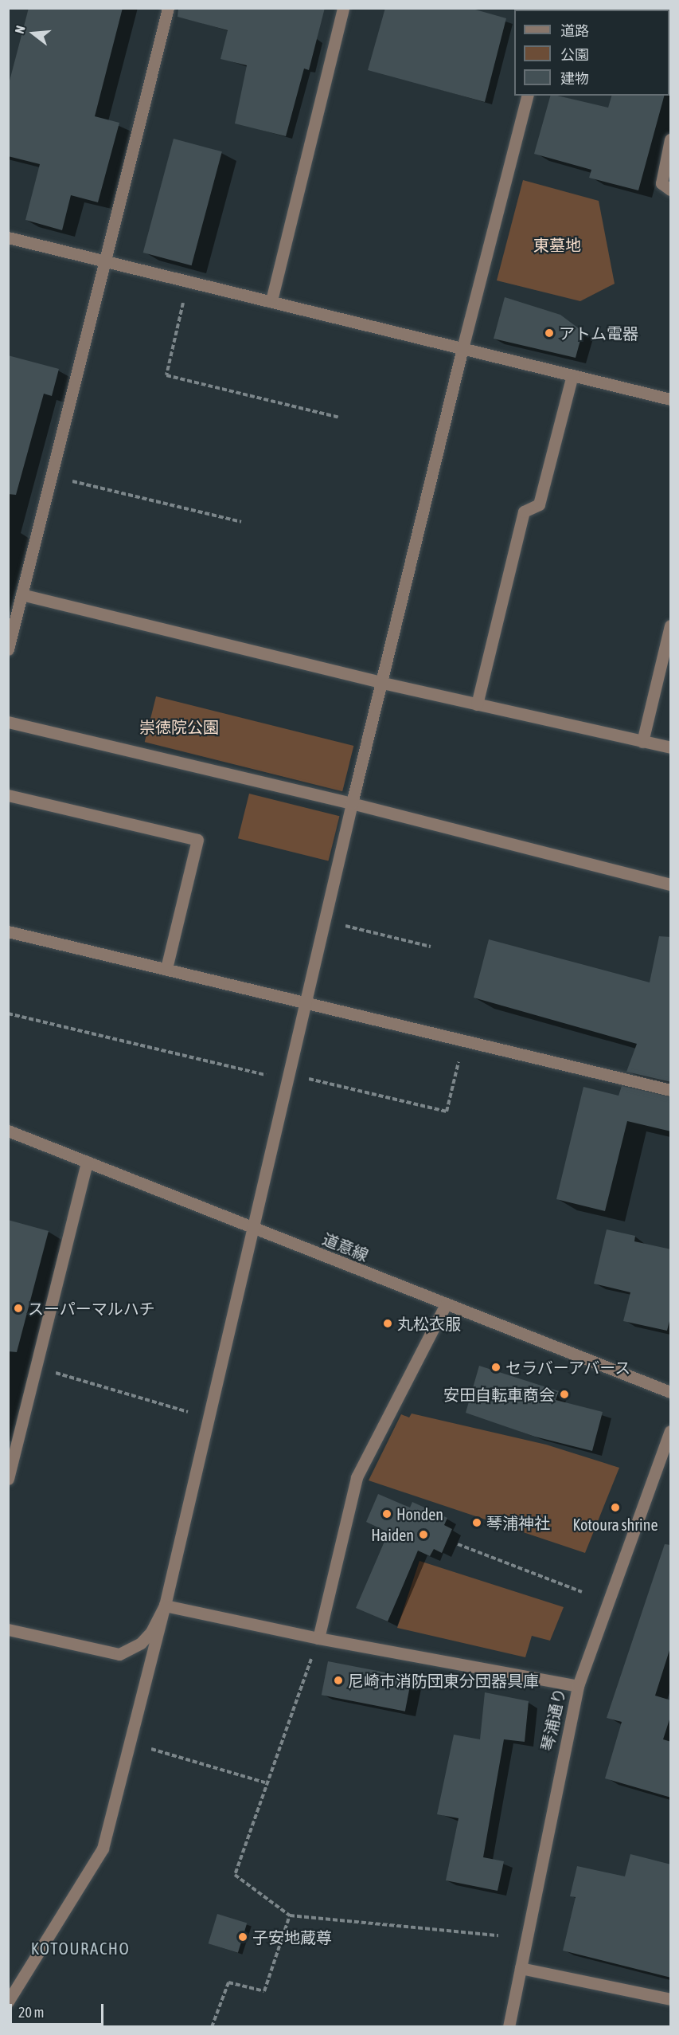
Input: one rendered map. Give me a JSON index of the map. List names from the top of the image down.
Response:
{
  "streets": {
    "street": ["道意線", "琴浦通り"]
  },
  "districts": ["KOTOURACHO"],
  "parks": ["東墓地", "崇徳院公園"],
  "places": [
    "アトム電器",
    "スーパーマルハチ",
    "丸松衣服",
    "セラバーアバース",
    "安田自転車商会",
    "Kotoura shrine",
    "Honden",
    "琴浦神社",
    "Haiden",
    "尼崎市消防団東分団器具庫",
    "子安地蔵尊"
  ],
  "legend": ["道路", "公園", "建物"],
  "scale_bar": "20 m",
  "north": "left"
}
